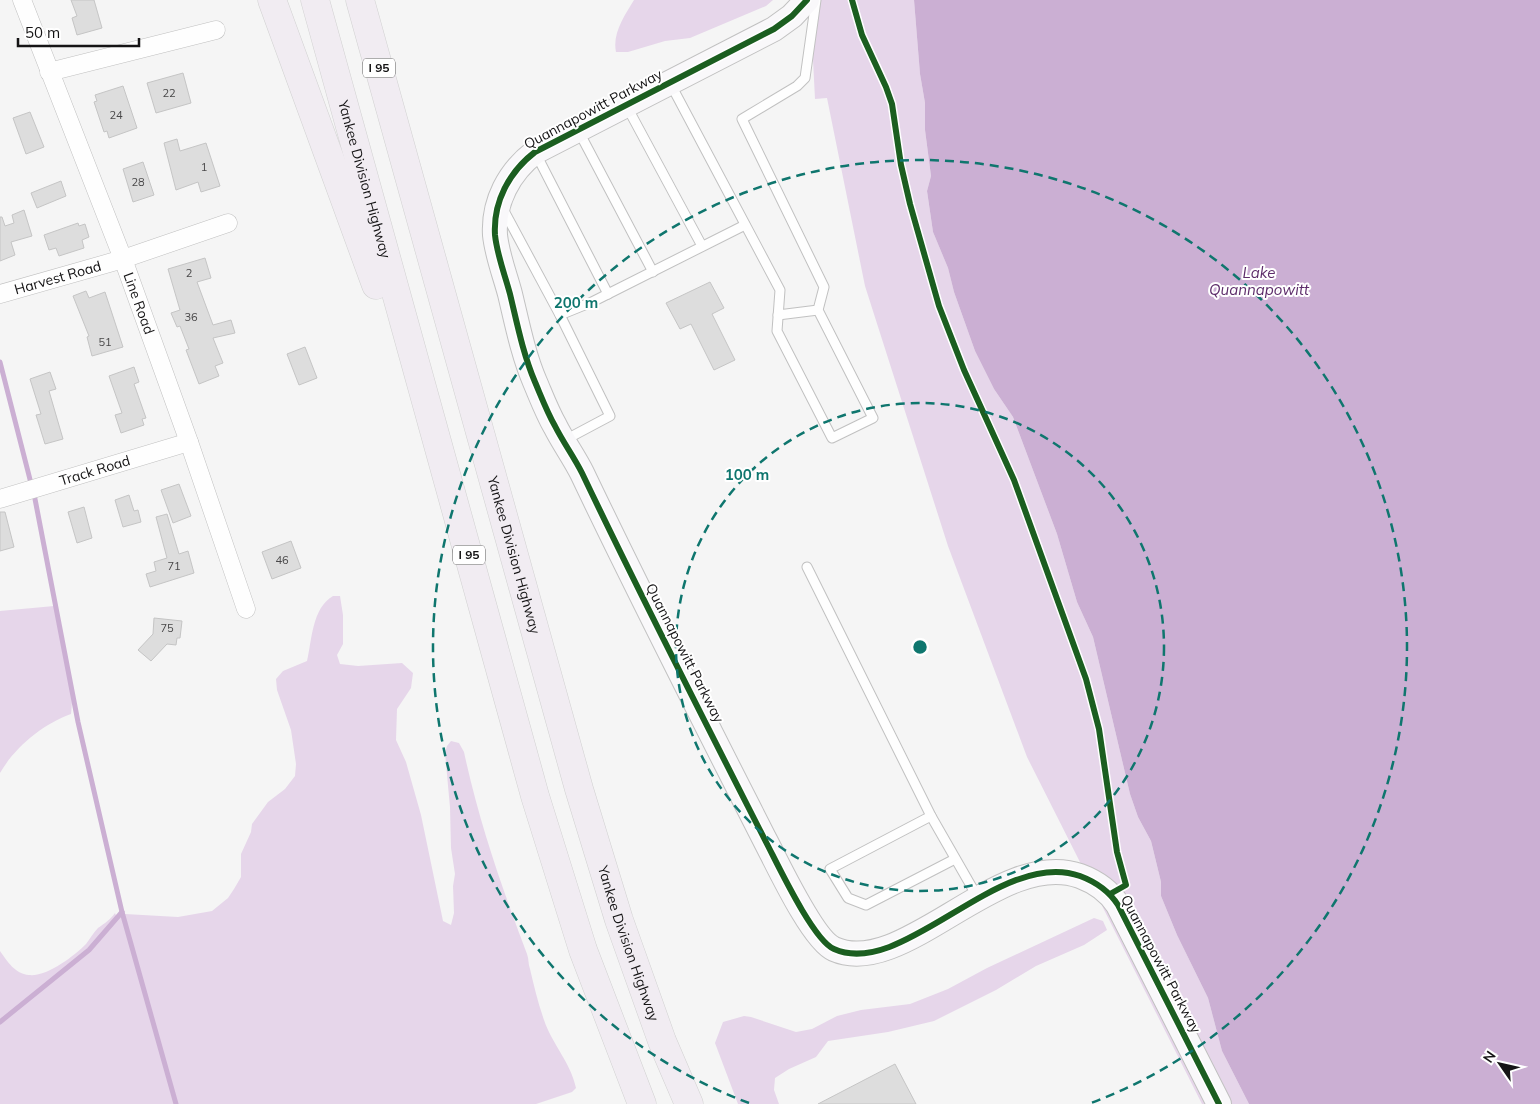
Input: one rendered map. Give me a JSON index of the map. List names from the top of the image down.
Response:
{
  "streets": {
    "highway": ["I 95", "Yankee Division Highway"],
    "street": [
      "Quannapowitt Parkway",
      "Harvest Road",
      "Line Road",
      "Track Road"
    ]
  },
  "crossings": [
    ["Harvest Road", "Line Road"],
    ["Line Road", "Track Road"]
  ],
  "water": ["Lake Quannapowitt"],
  "house_numbers": [
    "22",
    "24",
    "1",
    "28",
    "2",
    "36",
    "51",
    "46",
    "71",
    "75"
  ],
  "scale_bar": "50 m",
  "north": "top left",
  "rings": ["200 m", "100 m"]
}
